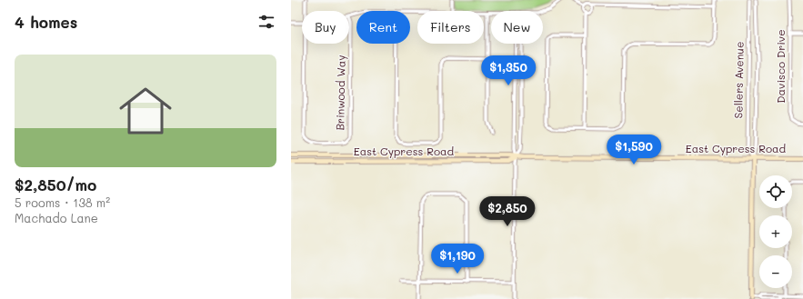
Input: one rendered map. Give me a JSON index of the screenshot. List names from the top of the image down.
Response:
{
  "streets": {
    "street": [
      "Davisco Drive",
      "Sellers Avenue",
      "Brinwood Way",
      "East Cypress Road"
    ]
  },
  "crossings": [
    ["Sellers Avenue", "East Cypress Road"]
  ],
  "page": {
    "heading": "4 homes",
    "chip": [
      "Buy",
      "Rent",
      "Filters",
      "New"
    ],
    "list": [
      {
        "name": "$2,850/mo",
        "note": "5 rooms · 138 m² · Machado Lane"
      }
    ],
    "price": [
      "$1,350",
      "$1,590",
      "$2,850",
      "$1,190"
    ],
    "map_buttons": ["+", "−"]
  }
}
